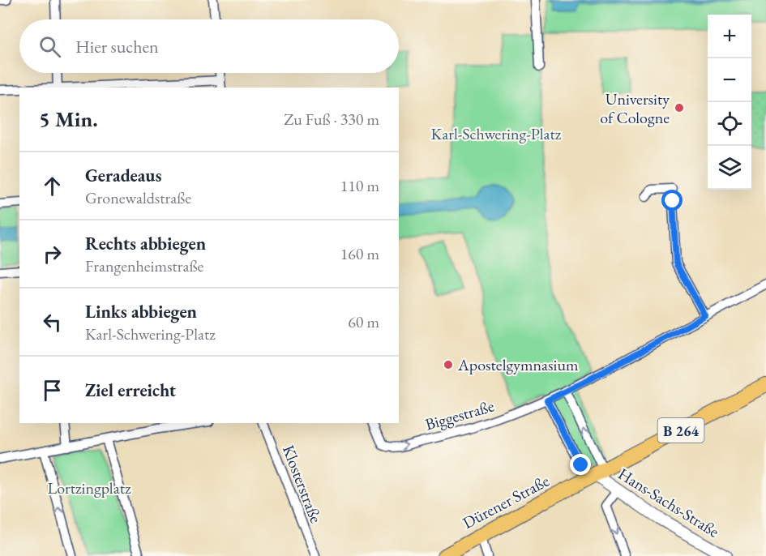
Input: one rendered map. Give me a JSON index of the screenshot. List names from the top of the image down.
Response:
{
  "streets": {
    "main road": ["B 264", "Dürener Straße"],
    "street": ["Biggestraße", "Klosterstraße", "Hans-Sachs-Straße"]
  },
  "crossings": [
    ["Dürener Straße", "Hans-Sachs-Straße"]
  ],
  "one_way": ["Biggestraße"],
  "parks": ["Karl-Schwering-Platz", "Lortzingplatz"],
  "places": ["University of Cologne", "Apostelgymnasium"],
  "page": {
    "map_buttons": ["+", "−"],
    "search": "Hier suchen",
    "heading": ["5 Min.", "Zu Fuß · 330 m"],
    "list": [
      ["Geradeaus", "Gronewaldstraße", "110 m"],
      ["Rechts abbiegen", "Frangenheimstraße", "160 m"],
      ["Links abbiegen", "Karl-Schwering-Platz", "60 m"],
      "Ziel erreicht"
    ]
  }
}
